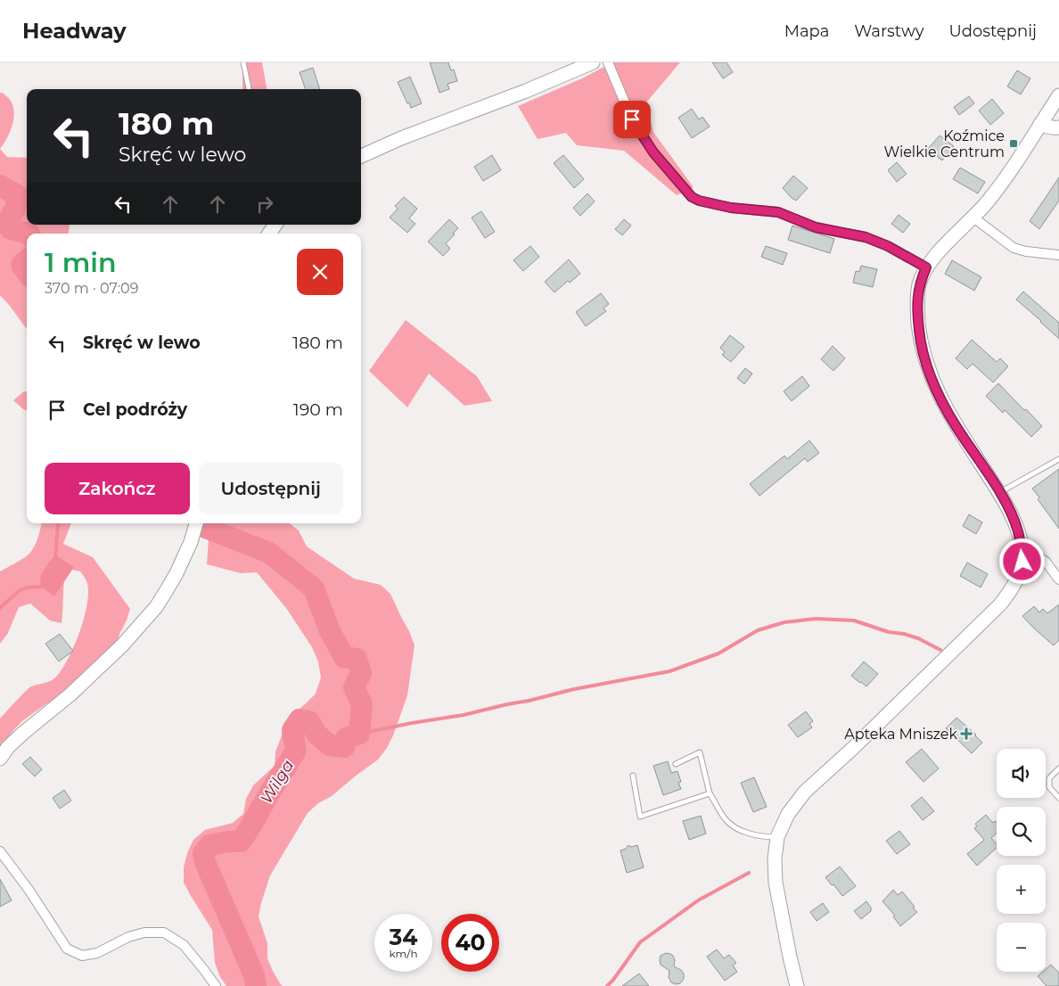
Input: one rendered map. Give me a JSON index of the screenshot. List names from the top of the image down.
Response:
{
  "water": ["Wilga"],
  "places": {
    "transit": ["Koźmice Wielkie Centrum"],
    "health": ["Apteka Mniszek"]
  },
  "page": {
    "header": "Headway",
    "nav": ["Mapa", "Warstwy", "Udostępnij"],
    "turn": ["180 m", "Skręć w lewo"],
    "heading": ["1 min", "370 m · 07:09"],
    "list": [
      {
        "name": "Skręć w lewo",
        "value": "180 m"
      },
      {
        "name": "Cel podróży",
        "value": "190 m"
      }
    ],
    "buttons": ["Zakończ", "Udostępnij"],
    "map_buttons": ["+", "−"],
    "speed": "34 km/h",
    "limit": "40"
  }
}
